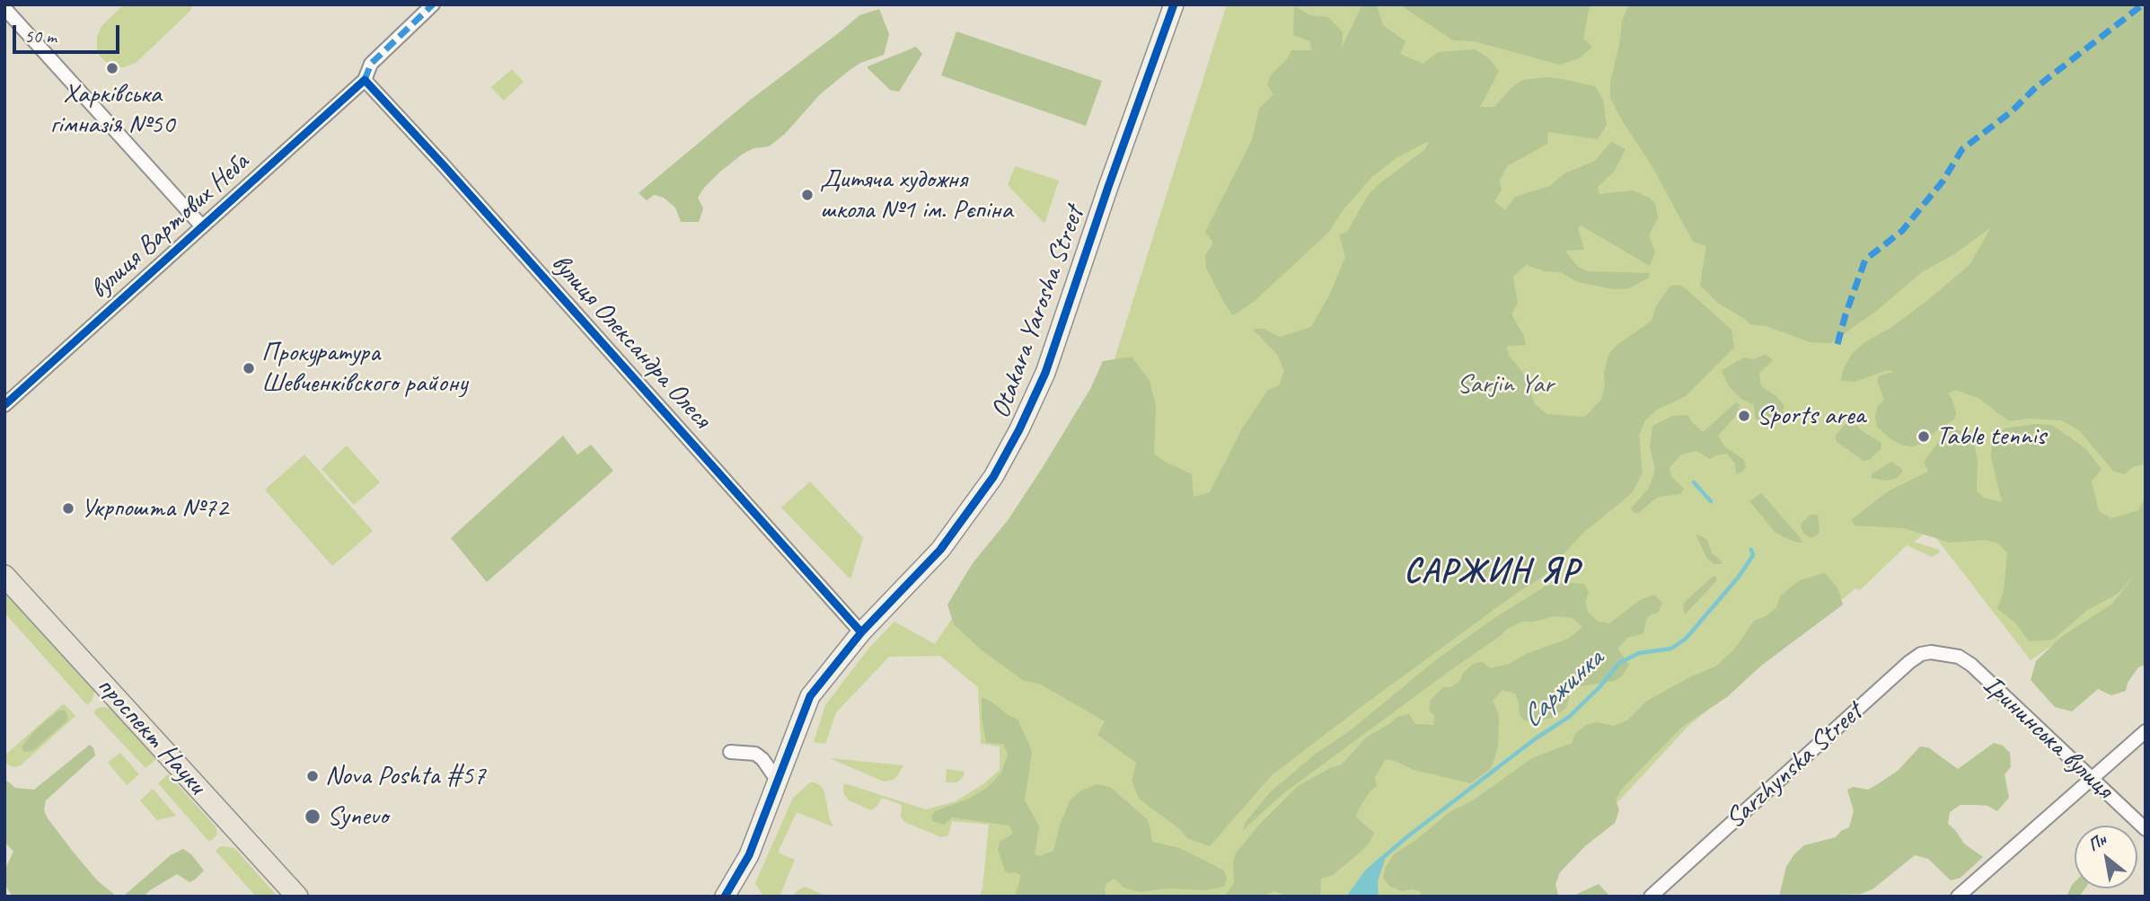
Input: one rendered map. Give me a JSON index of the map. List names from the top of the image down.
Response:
{
  "streets": {
    "main road": ["проспект Науки"],
    "street": [
      "вулиця Вартових Неба",
      "Otakara Yarosha Street",
      "вулиця Олександра Олеся",
      "Ірининська вулиця",
      "Sarzhynska Street"
    ]
  },
  "crossings": [
    ["вулиця Вартових Неба", "вулиця Олександра Олеся"],
    ["Otakara Yarosha Street", "вулиця Олександра Олеся"],
    ["Ірининська вулиця", "Sarzhynska Street"]
  ],
  "districts": ["САРЖИН ЯР"],
  "water": ["Саржинка"],
  "parks": ["Sarjin Yar"],
  "places": [
    "Харківська гімназія №50",
    "Дитяча художня школа №1 ім. Рєпіна",
    "Прокуратура Шевченківского району",
    "Sports area",
    "Table tennis",
    "Укрпошта №72",
    "Nova Poshta #57",
    "Synevo"
  ],
  "scale_bar": "50 m",
  "north": "top left"
}
